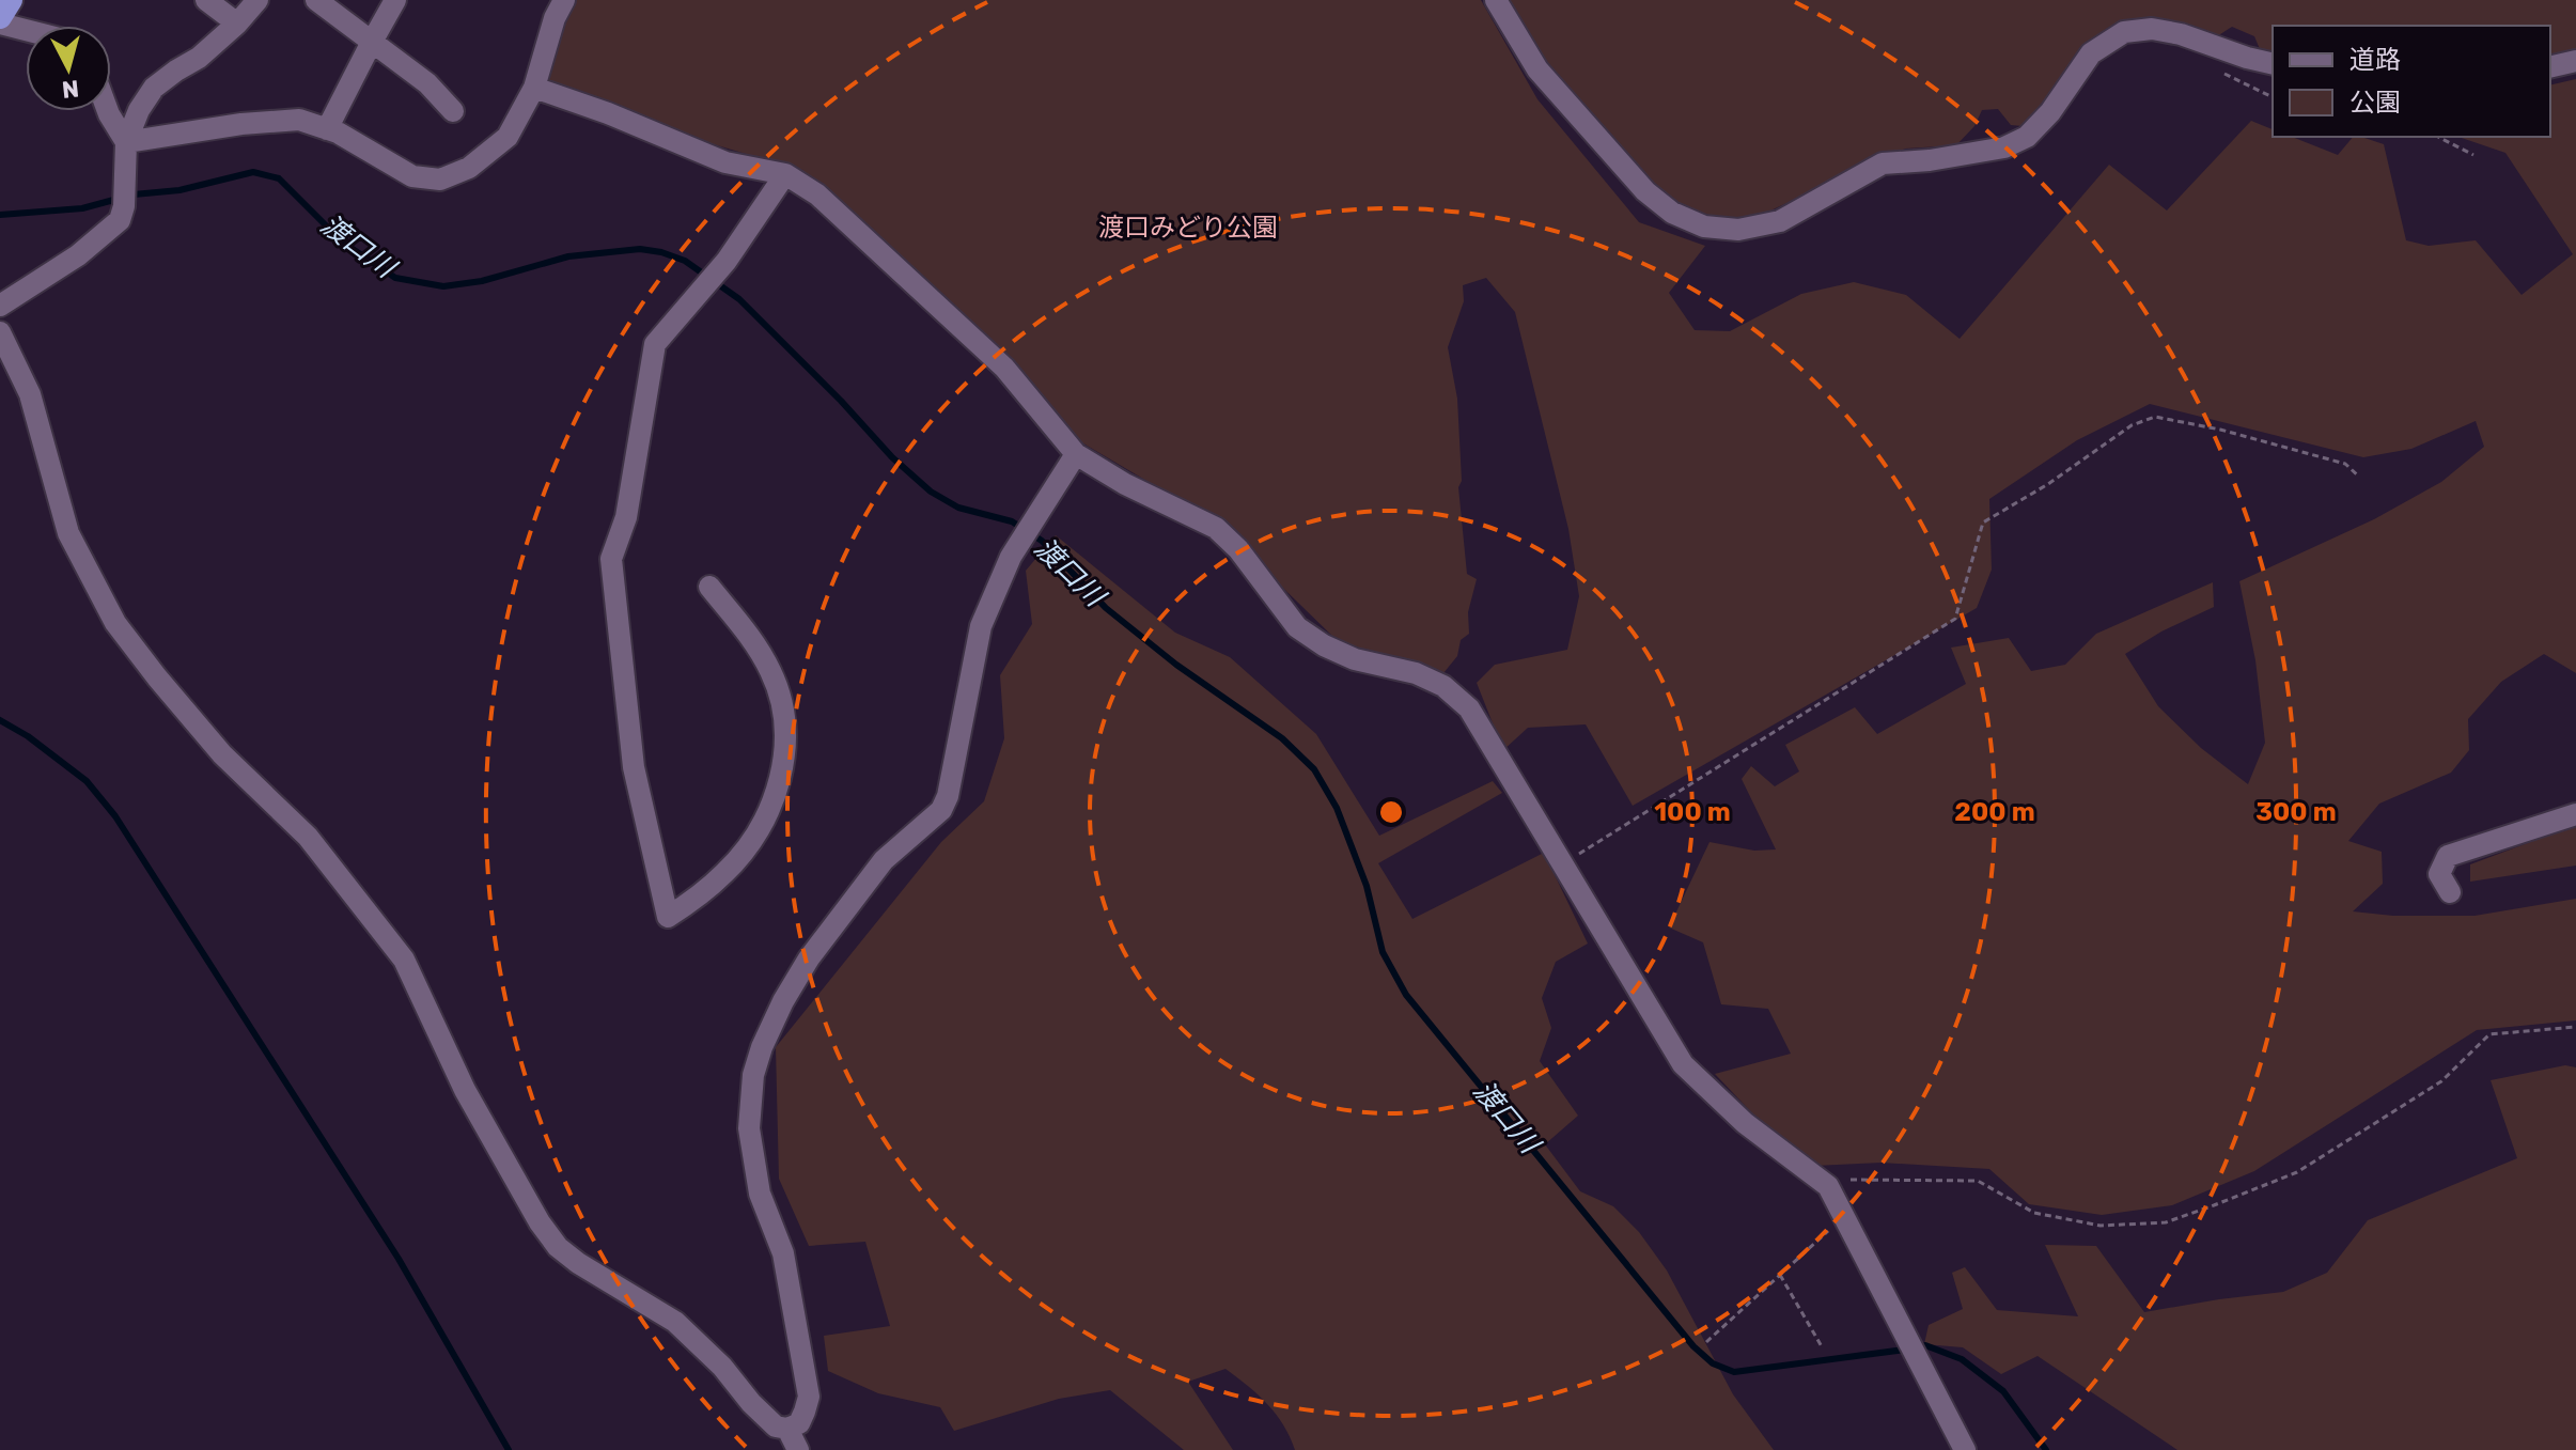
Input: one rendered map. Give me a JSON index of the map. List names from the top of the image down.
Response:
{
  "water": ["渡口川"],
  "parks": ["渡口みどり公園"],
  "legend": ["道路", "公園"],
  "north": "bottom",
  "rings": ["100 m", "200 m", "300 m"]
}
